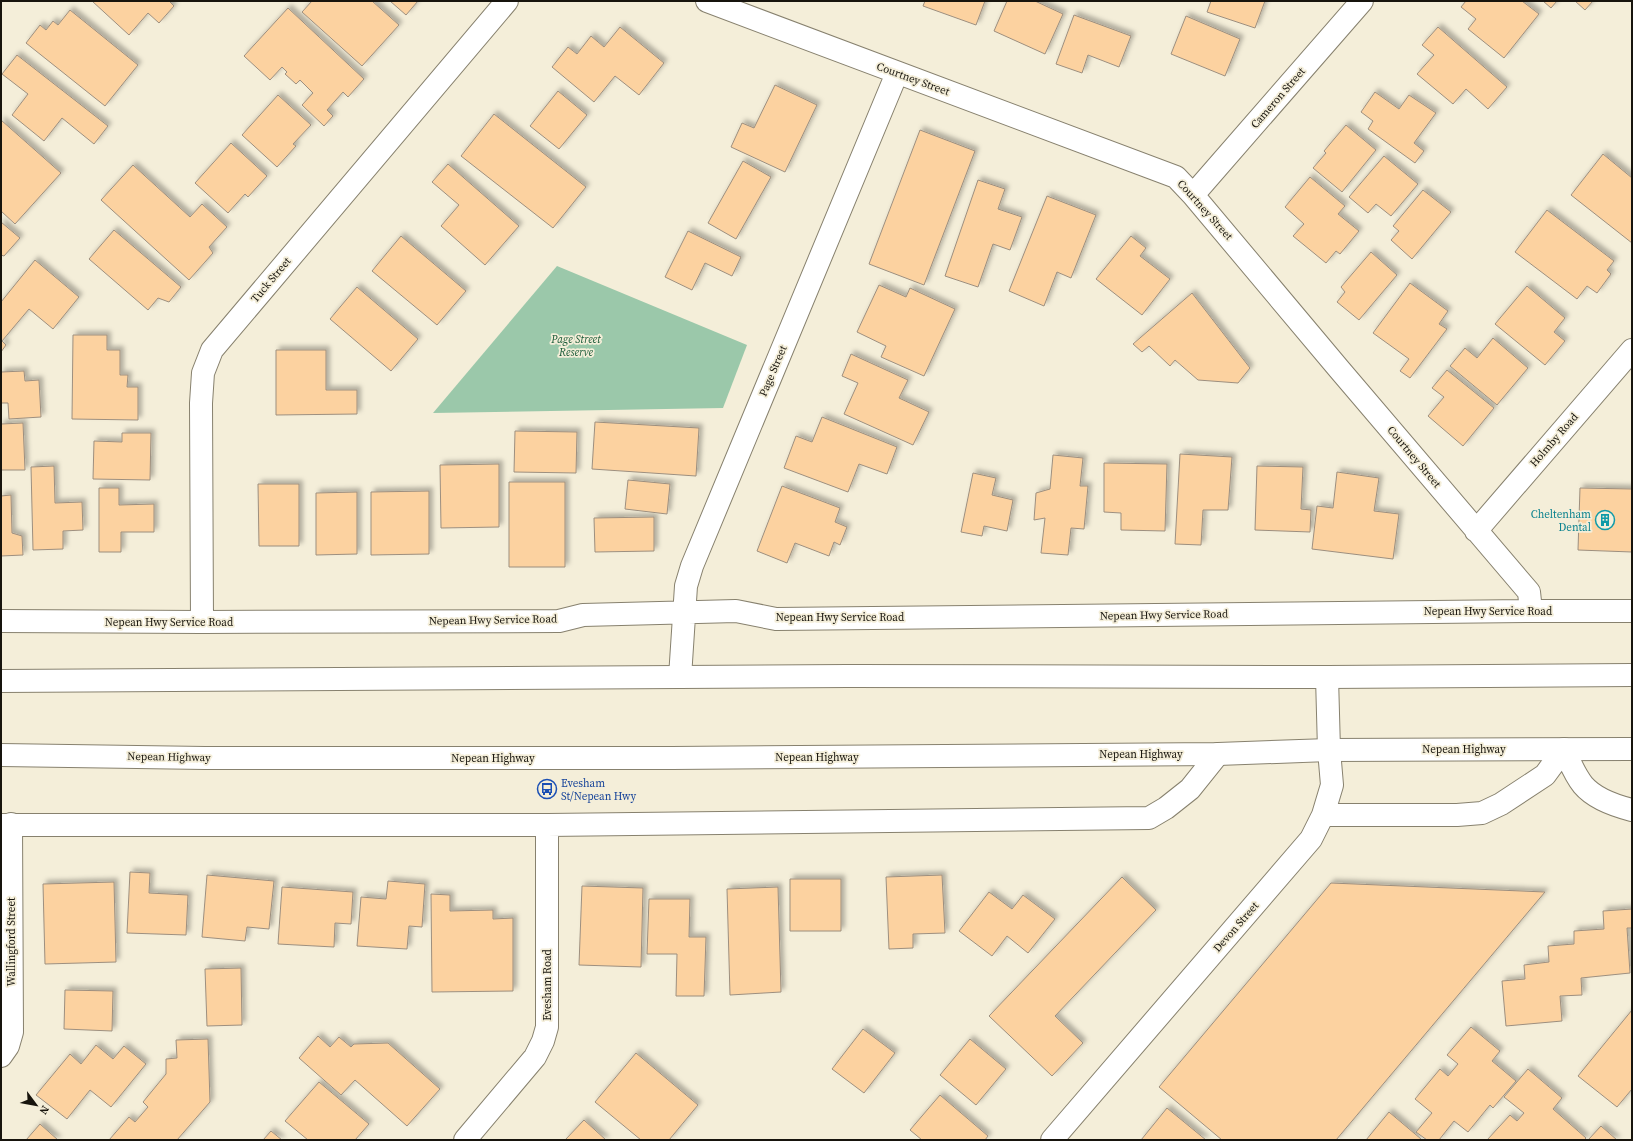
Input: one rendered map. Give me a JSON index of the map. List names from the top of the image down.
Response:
{
  "streets": {
    "main road": [
      "Courtney Street",
      "Cameron Street",
      "Tuck Street",
      "Page Street",
      "Holmby Road",
      "Nepean Hwy Service Road",
      "Nepean Highway",
      "Devon Street",
      "Wallingford Street",
      "Evesham Road"
    ]
  },
  "crossings": [
    ["Courtney Street", "Cameron Street"],
    ["Courtney Street", "Page Street"],
    ["Courtney Street", "Holmby Road"],
    ["Courtney Street", "Nepean Hwy Service Road"],
    ["Tuck Street", "Nepean Hwy Service Road"],
    ["Page Street", "Nepean Hwy Service Road"],
    ["Nepean Highway", "Devon Street"]
  ],
  "parks": ["Page Street Reserve"],
  "places": {
    "building": ["Cheltenham Dental"],
    "bus stop": ["Evesham St/Nepean Hwy"]
  },
  "north": "bottom right"
}
